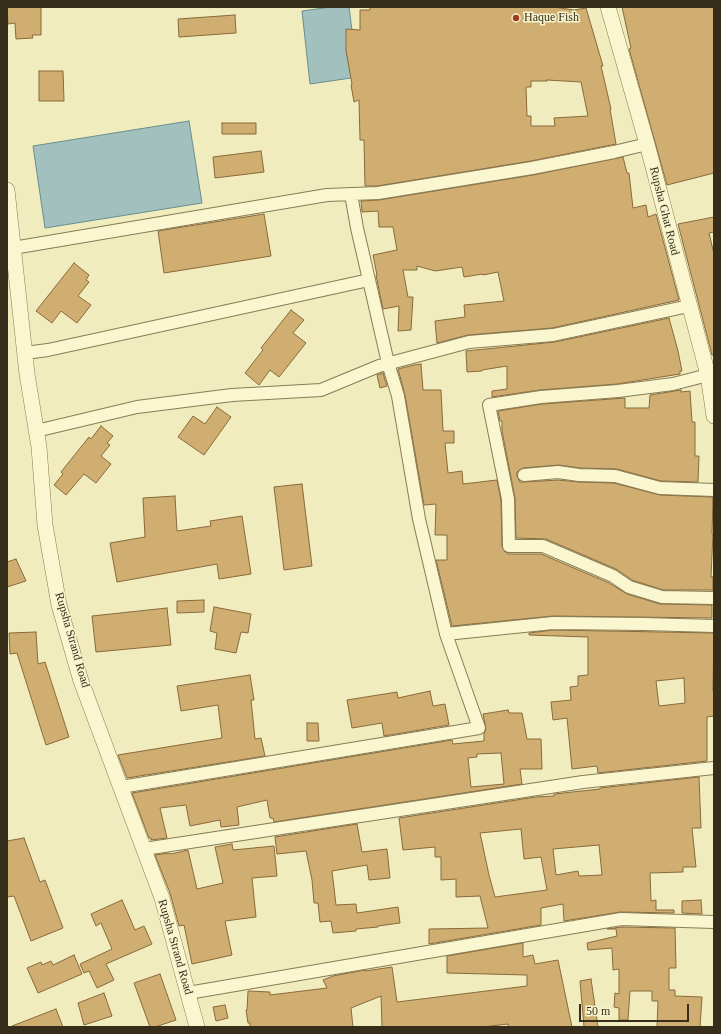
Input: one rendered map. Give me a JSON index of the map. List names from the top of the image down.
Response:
{
  "streets": {
    "street": ["Rupsha Ghat Road", "Rupsha Strand Road"]
  },
  "places": ["Haque Fish"],
  "scale_bar": "50 m"
}
